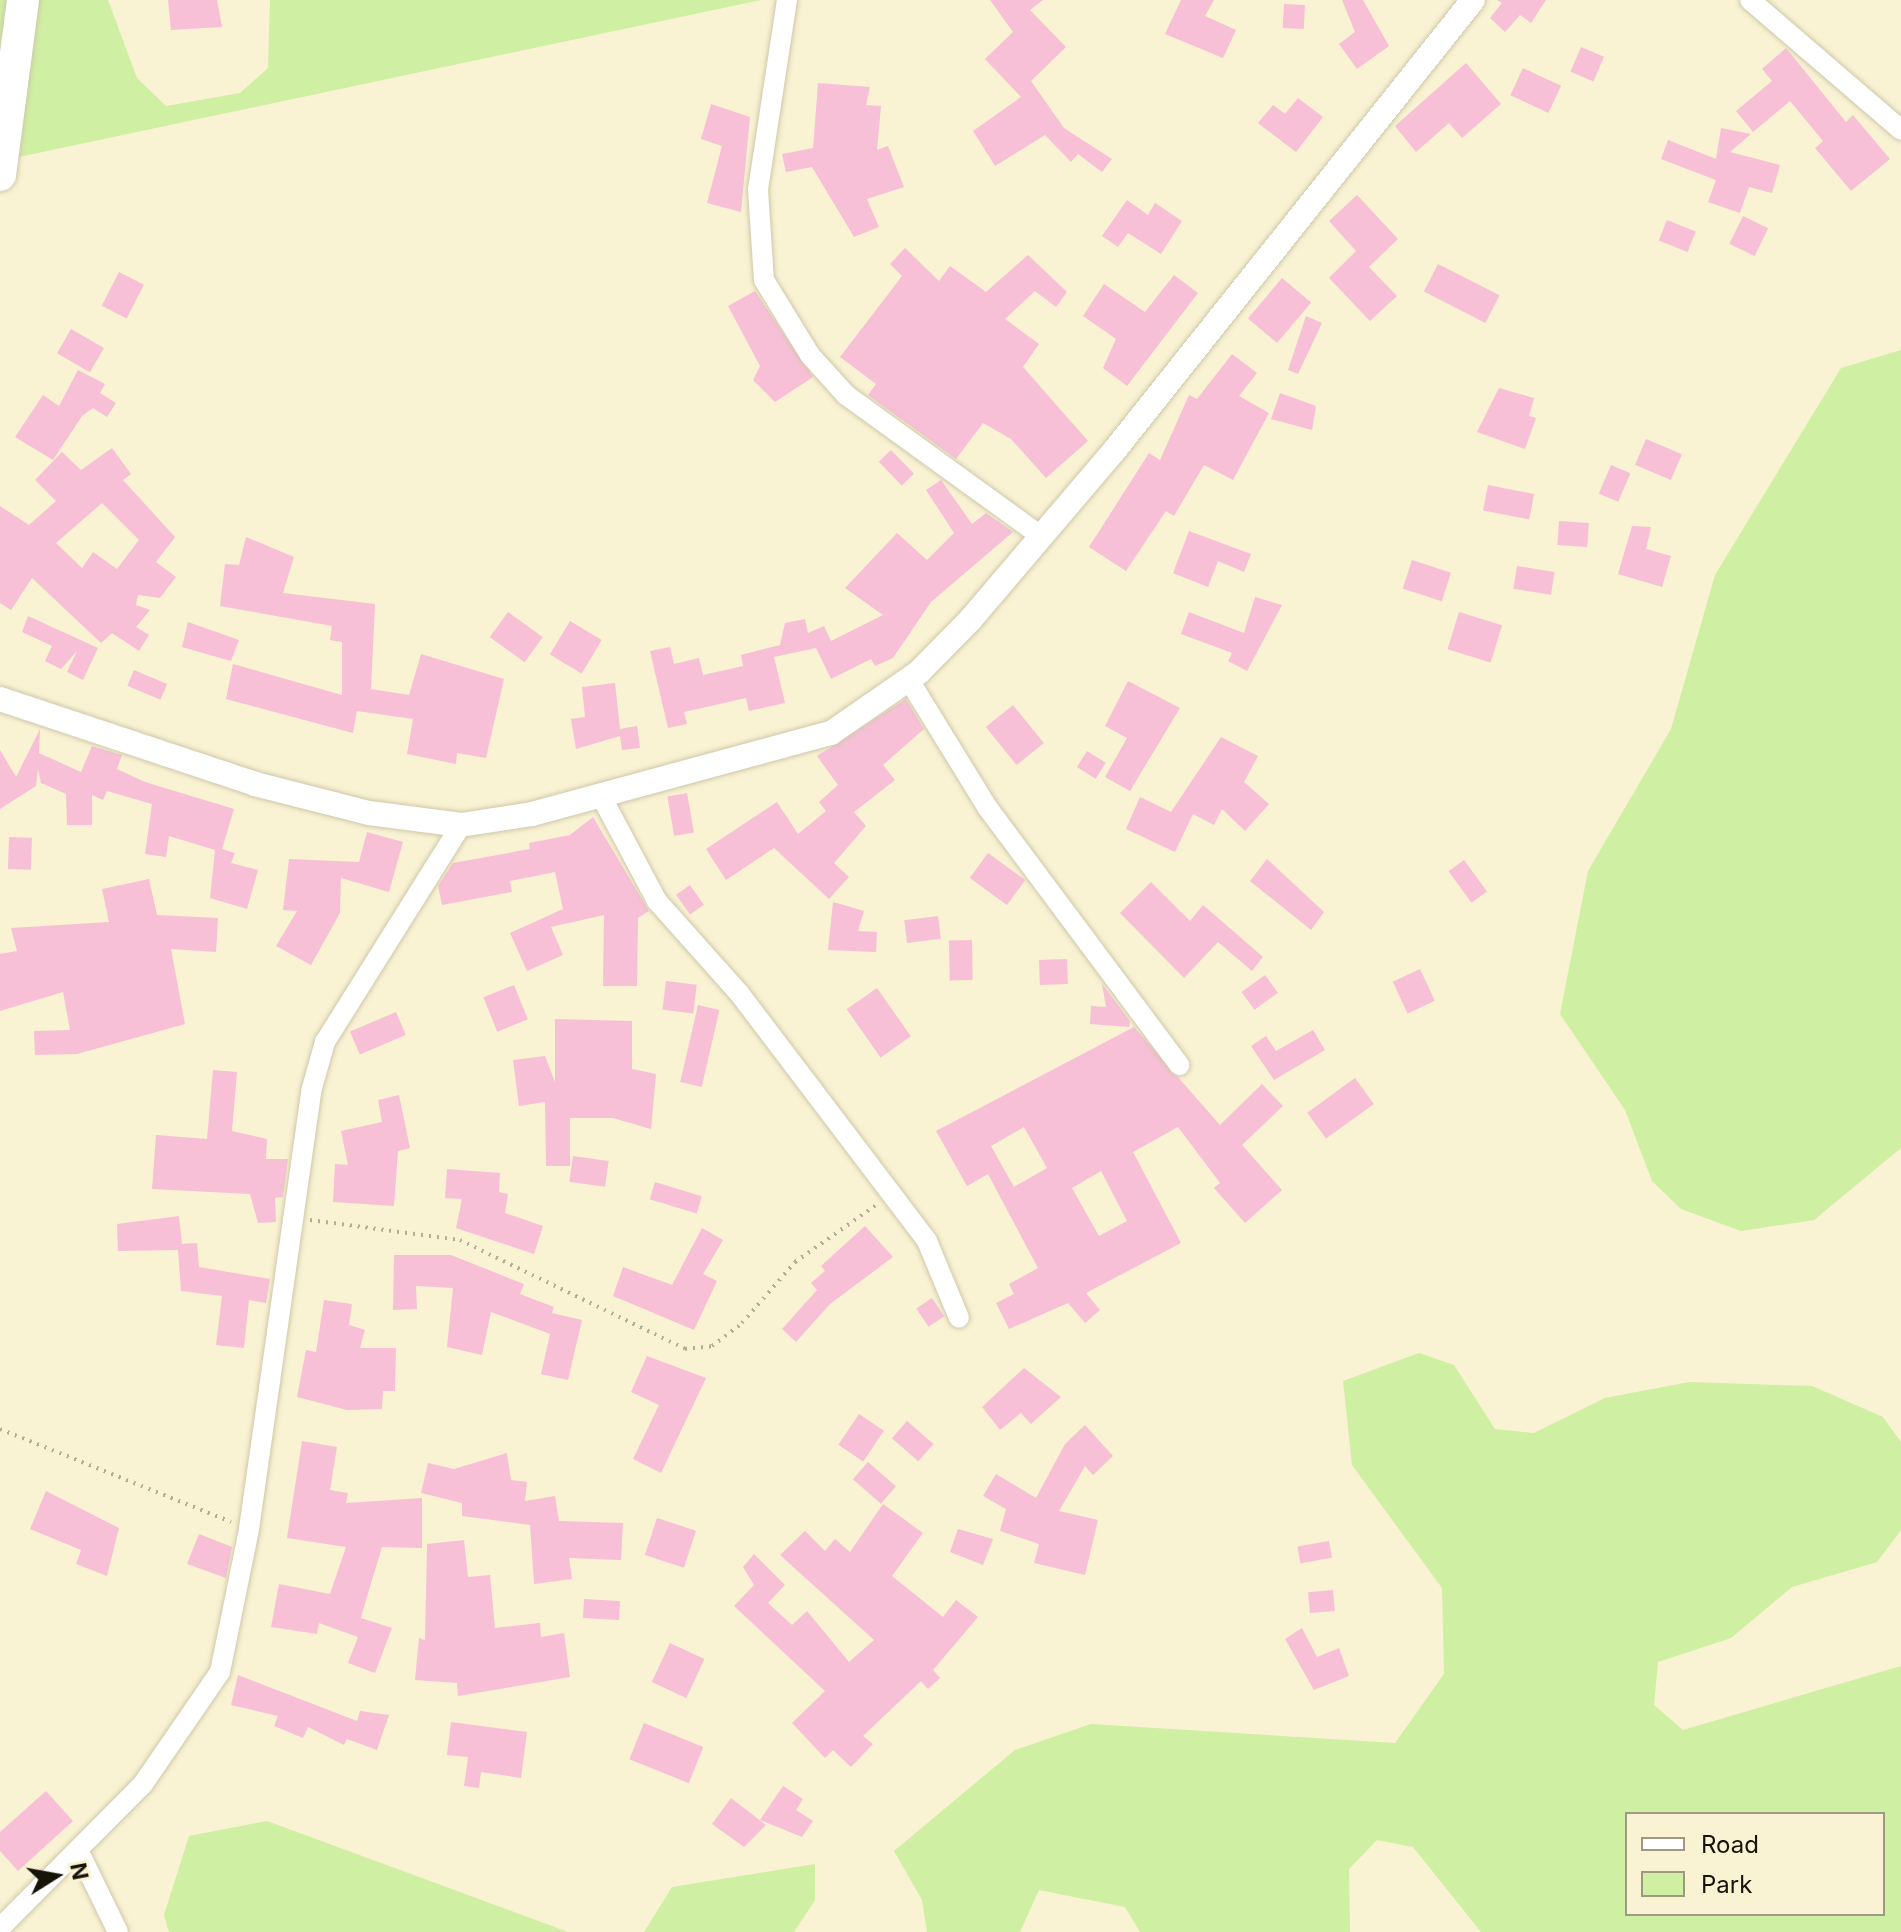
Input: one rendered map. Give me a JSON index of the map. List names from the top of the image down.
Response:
{
  "legend": ["Road", "Park"],
  "north": "right"
}
